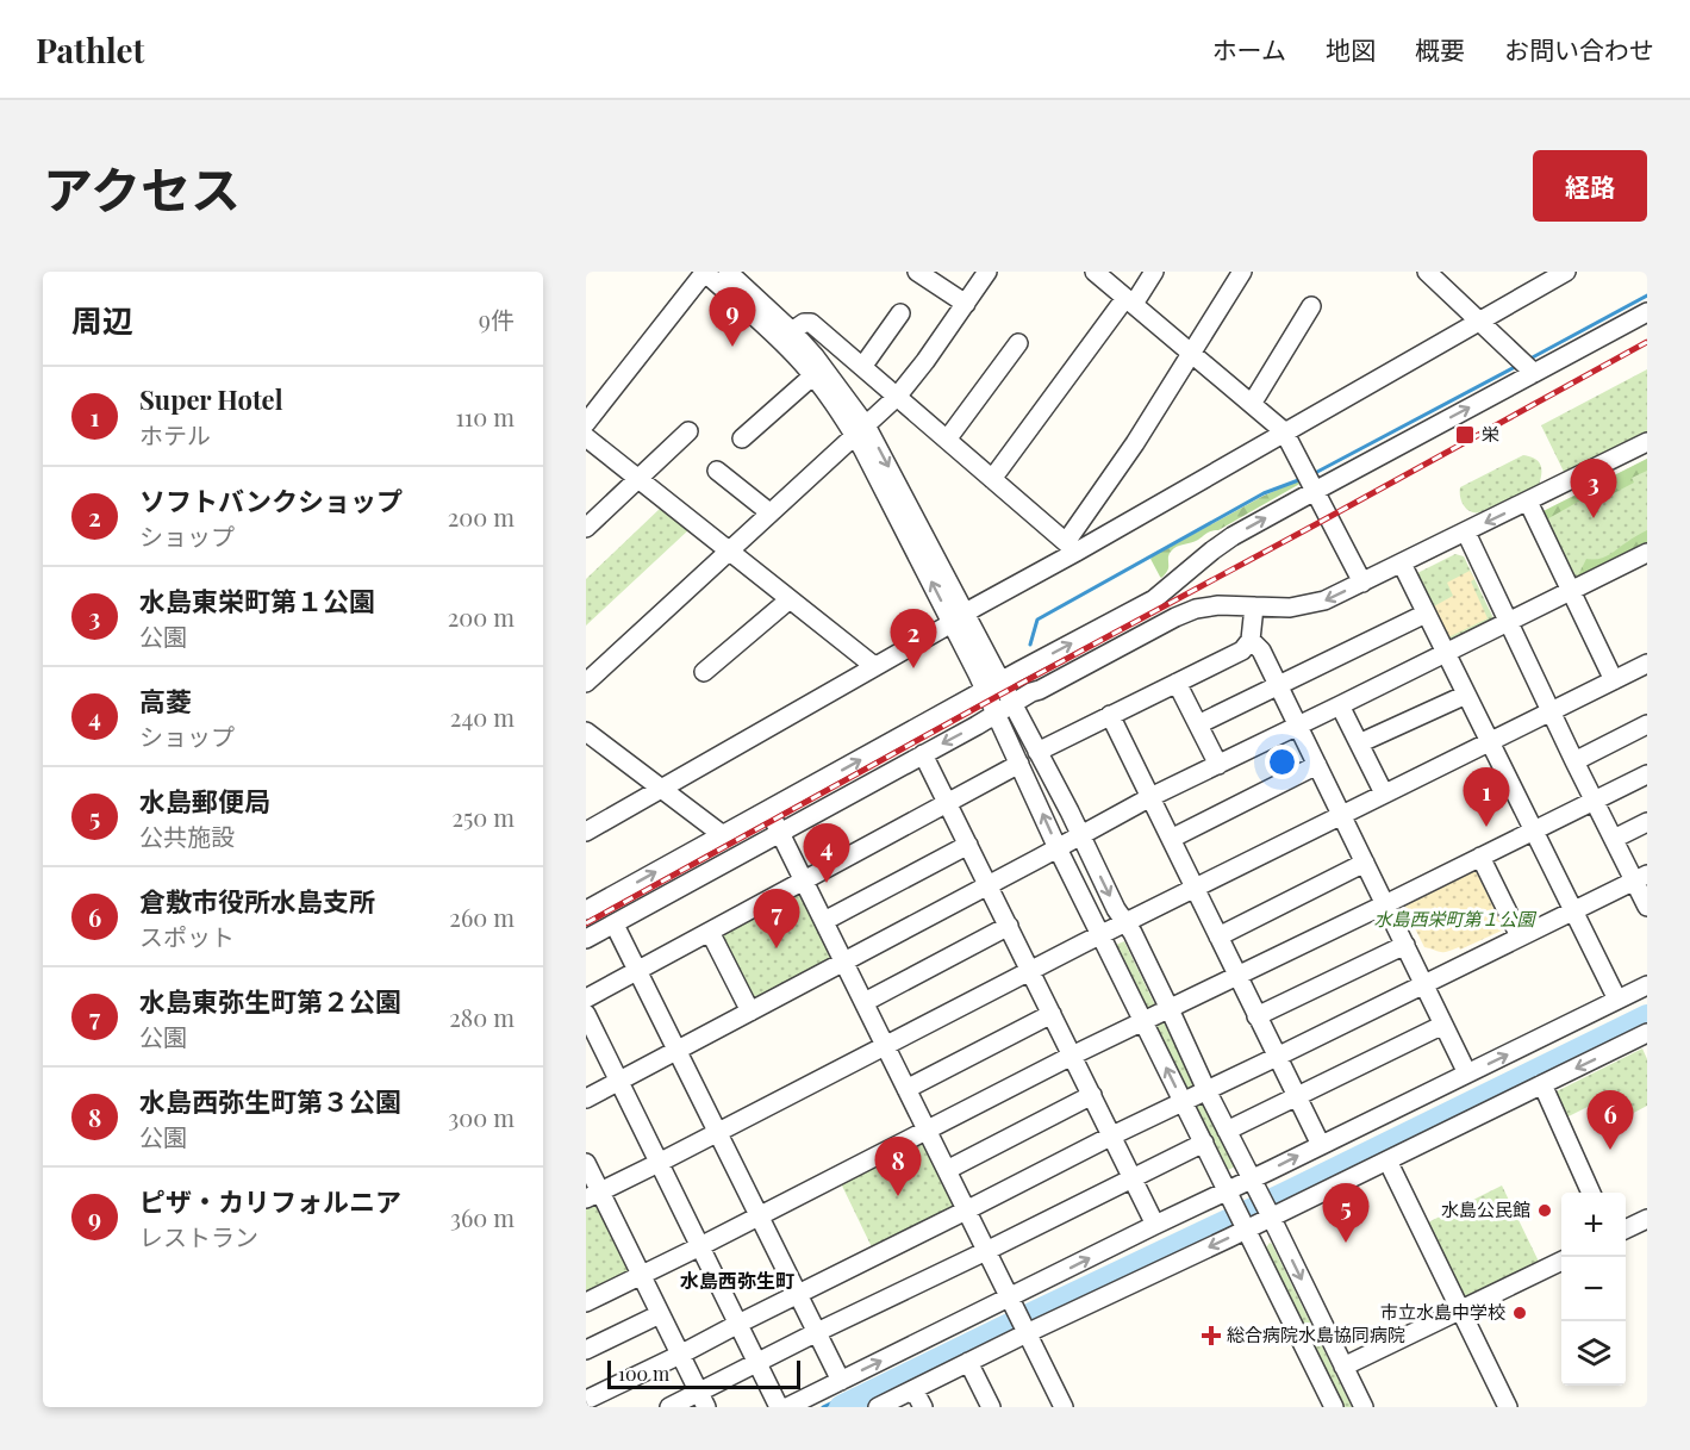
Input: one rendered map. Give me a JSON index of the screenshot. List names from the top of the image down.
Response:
{
  "districts": ["水島西弥生町"],
  "parks": ["水島西栄町第１公園"],
  "places": {
    "transit": ["栄"],
    "other": ["水島公民館", "市立水島中学校"],
    "health": ["総合病院水島協同病院"]
  },
  "scale_bar": "100 m",
  "page": {
    "header": "Pathlet",
    "nav": [
      "ホーム",
      "地図",
      "概要",
      "お問い合わせ"
    ],
    "title": "アクセス",
    "buttons": "経路",
    "heading": ["周辺", "9件"],
    "pins": [
      "9",
      "3",
      "2",
      "1",
      "4",
      "7",
      "6",
      "8",
      "5"
    ],
    "list": [
      {
        "mark": "1",
        "name": "Super Hotel",
        "note": "ホテル",
        "value": "110 m"
      },
      {
        "mark": "2",
        "name": "ソフトバンクショップ",
        "note": "ショップ",
        "value": "200 m"
      },
      {
        "mark": "3",
        "name": "水島東栄町第１公園",
        "note": "公園",
        "value": "200 m"
      },
      {
        "mark": "4",
        "name": "高菱",
        "note": "ショップ",
        "value": "240 m"
      },
      {
        "mark": "5",
        "name": "水島郵便局",
        "note": "公共施設",
        "value": "250 m"
      },
      {
        "mark": "6",
        "name": "倉敷市役所水島支所",
        "note": "スポット",
        "value": "260 m"
      },
      {
        "mark": "7",
        "name": "水島東弥生町第２公園",
        "note": "公園",
        "value": "280 m"
      },
      {
        "mark": "8",
        "name": "水島西弥生町第３公園",
        "note": "公園",
        "value": "300 m"
      },
      {
        "mark": "9",
        "name": "ピザ・カリフォルニア",
        "note": "レストラン",
        "value": "360 m"
      }
    ],
    "map_buttons": ["+", "−"],
    "scale": "100 m"
  }
}
